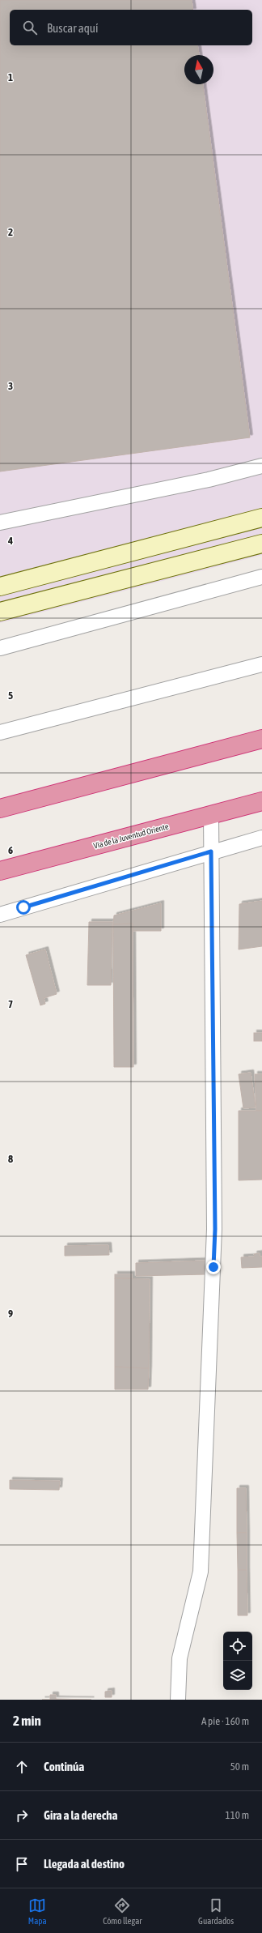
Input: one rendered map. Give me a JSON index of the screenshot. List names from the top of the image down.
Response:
{
  "streets": {
    "highway": ["Vía de la Juventud Oriente"]
  },
  "north": "top",
  "page": {
    "search": "Buscar aquí",
    "heading": ["2 min", "A pie · 160 m"],
    "list": [
      ["Continúa", "50 m"],
      ["Gira a la derecha", "110 m"],
      "Llegada al destino"
    ],
    "nav": ["Mapa", "Cómo llegar", "Guardados"]
  },
  "grid": {
    "rows": [
      "1",
      "2",
      "3",
      "4",
      "5",
      "6",
      "7",
      "8",
      "9"
    ]
  }
}
